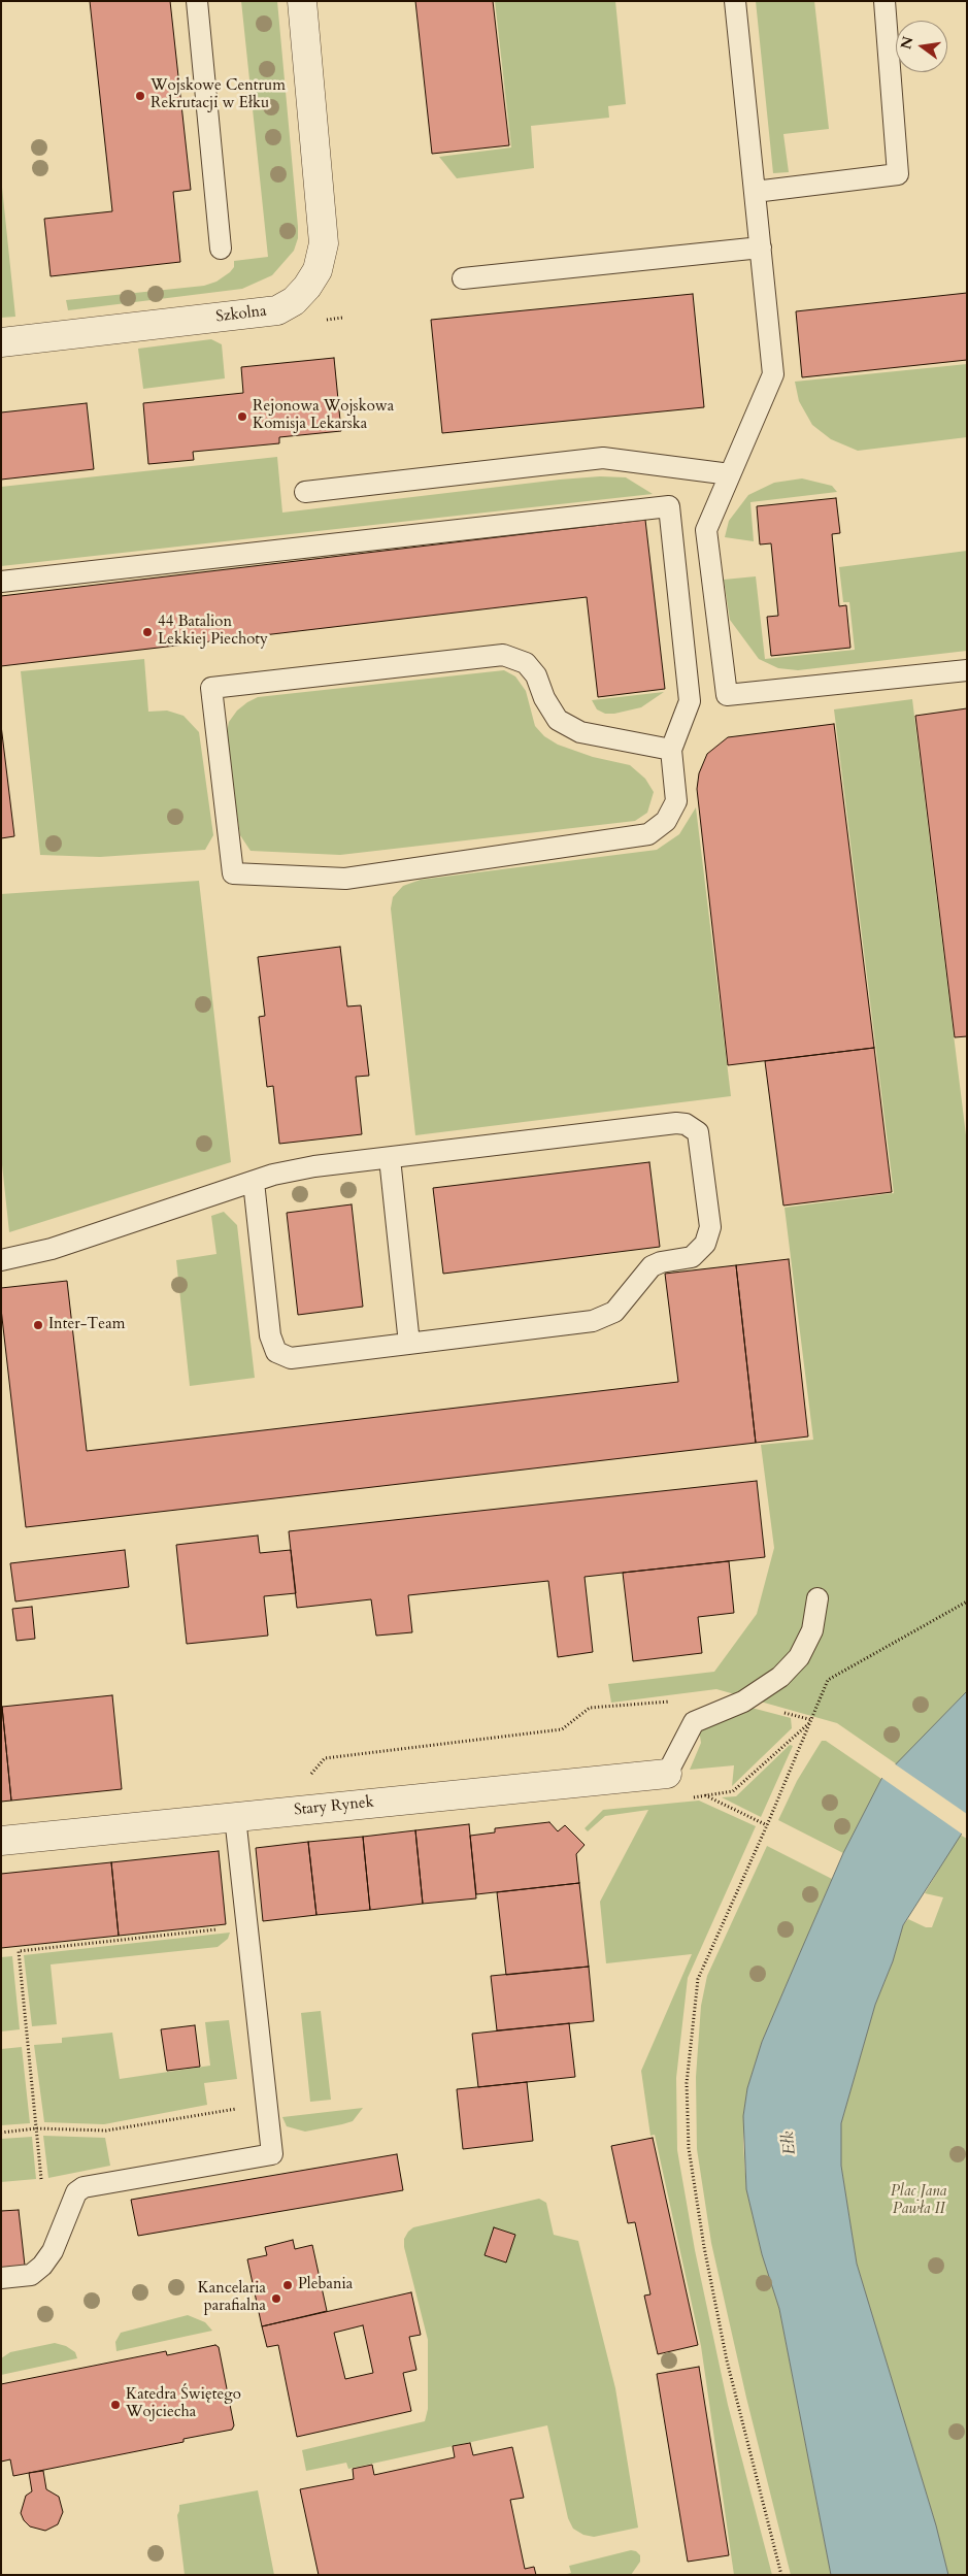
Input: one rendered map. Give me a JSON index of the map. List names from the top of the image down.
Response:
{
  "streets": {
    "street": ["Szkolna", "Stary Rynek"]
  },
  "water": ["Ełk"],
  "parks": ["Plac Jana Pawła II"],
  "places": [
    "Wojskowe Centrum Rekrutacji w Ełku",
    "Rejonowa Wojskowa Komisja Lekarska",
    "44 Batalion Lekkiej Piechoty",
    "Inter-Team",
    "Plebania",
    "Kancelaria parafialna",
    "Katedra Świętego Wojciecha"
  ],
  "north": "left"
}
